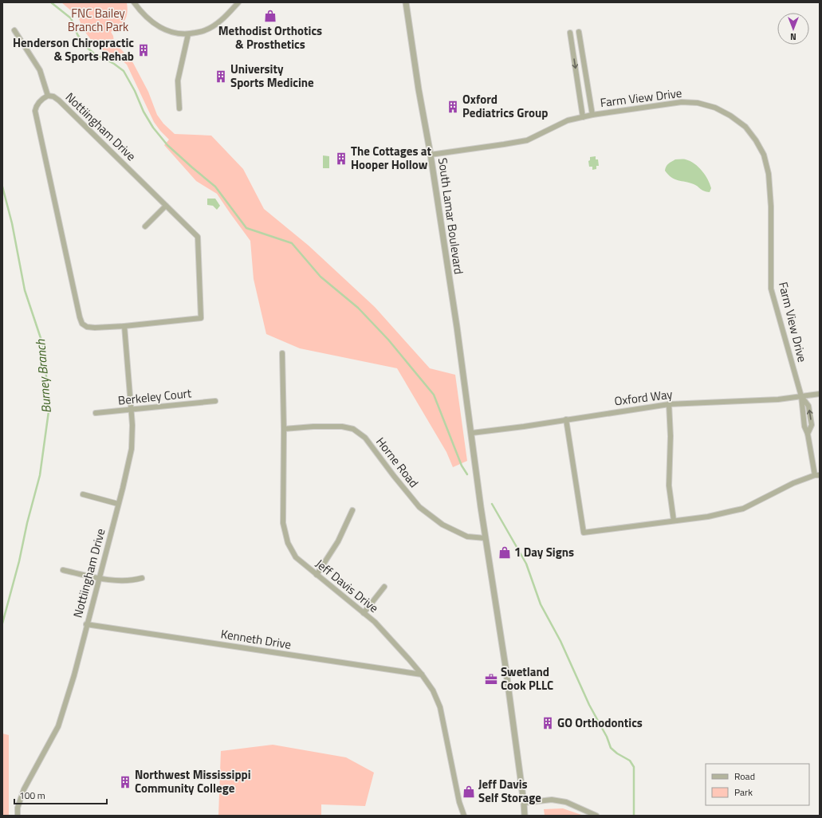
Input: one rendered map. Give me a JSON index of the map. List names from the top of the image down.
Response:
{
  "streets": {
    "street": [
      "Farm View Drive",
      "Nottiingham Drive",
      "South Lamar Boulevard",
      "Berkeley Court",
      "Oxford Way",
      "Horne Road",
      "Jeff Davis Drive",
      "Kenneth Drive"
    ]
  },
  "crossings": [
    ["Farm View Drive", "South Lamar Boulevard"],
    ["Farm View Drive", "Oxford Way"],
    ["Nottiingham Drive", "Berkeley Court"],
    ["Nottiingham Drive", "Kenneth Drive"],
    ["South Lamar Boulevard", "Oxford Way"],
    ["South Lamar Boulevard", "Horne Road"],
    ["Horne Road", "Jeff Davis Drive"],
    ["Jeff Davis Drive", "Kenneth Drive"]
  ],
  "water": ["Burney Branch"],
  "parks": ["FNC Bailey Branch Park"],
  "places": {
    "shop": ["Methodist Orthotics & Prosthetics", "1 Day Signs", "Jeff Davis Self Storage"],
    "building": [
      "Henderson Chiropractic & Sports Rehab",
      "University Sports Medicine",
      "Oxford Pediatrics Group",
      "The Cottages at Hooper Hollow",
      "GO Orthodontics",
      "Northwest Mississippi Community College"
    ],
    "office": ["Swetland Cook PLLC"]
  },
  "legend": ["Road", "Park"],
  "scale_bar": "100 m",
  "north": "bottom"
}
